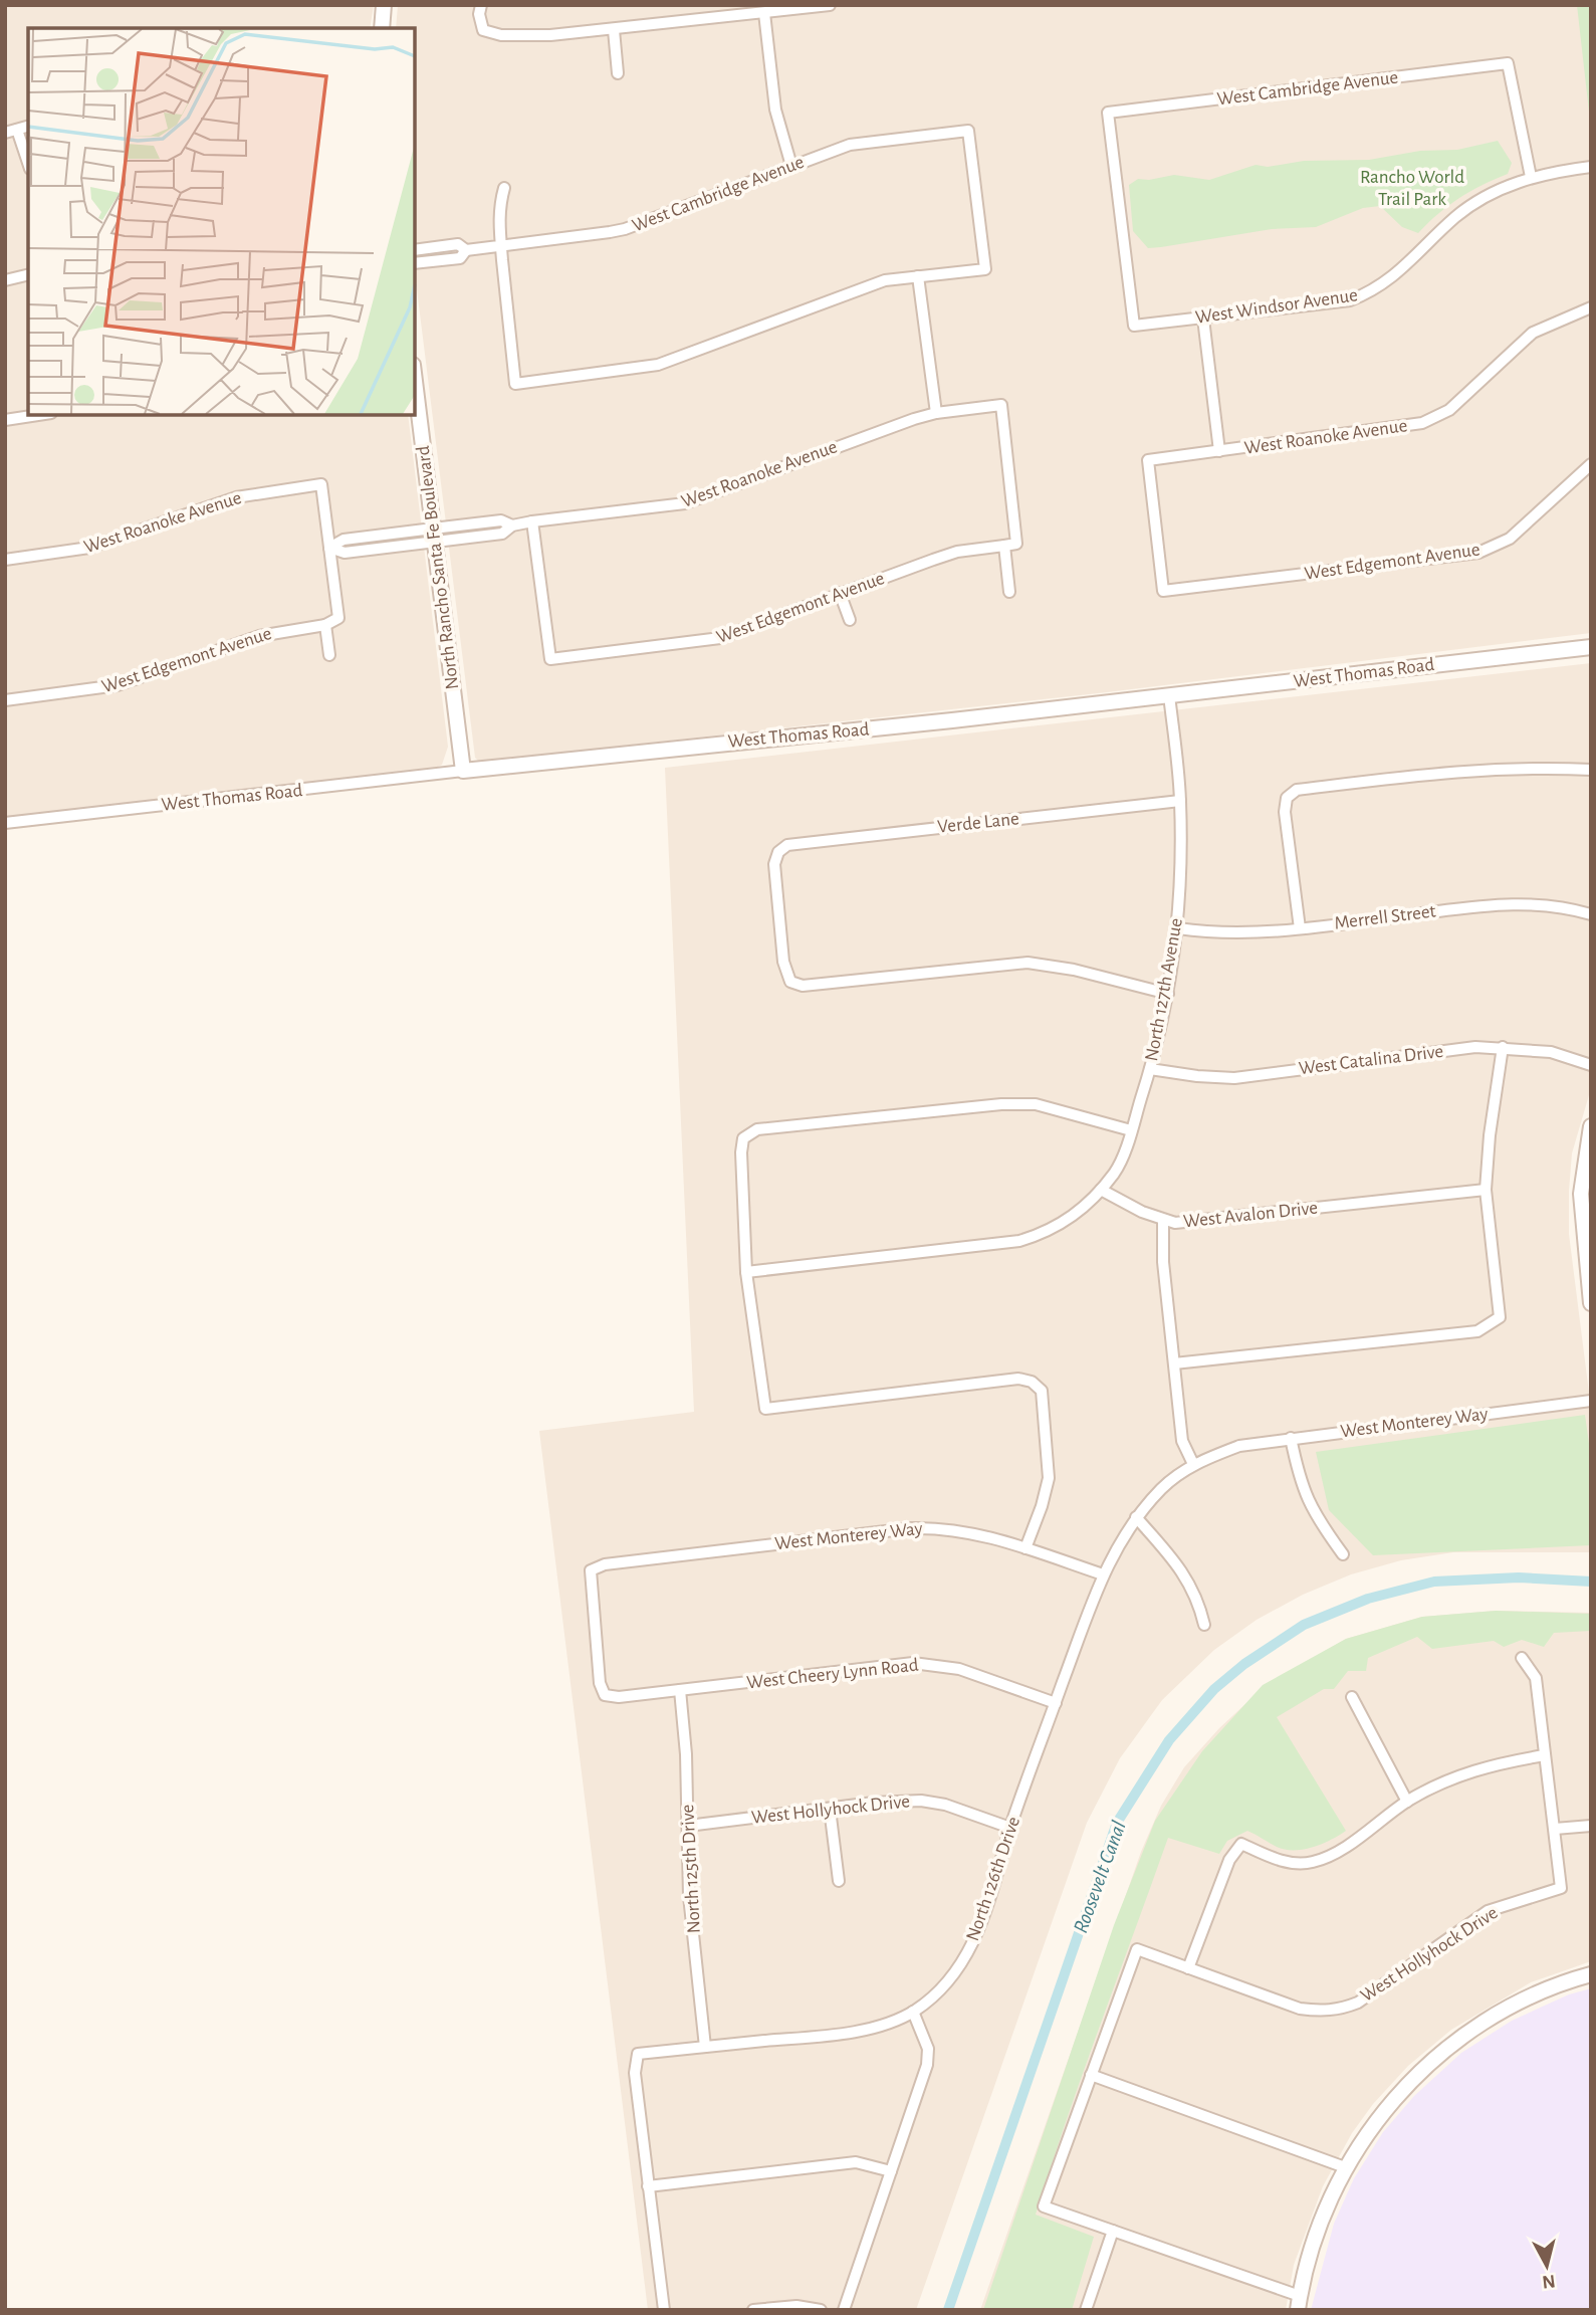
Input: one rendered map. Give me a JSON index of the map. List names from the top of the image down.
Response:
{
  "streets": {
    "street": [
      "West Cambridge Avenue",
      "West Windsor Avenue",
      "West Roanoke Avenue",
      "West Edgemont Avenue",
      "North Rancho Santa Fe Boulevard",
      "West Thomas Road",
      "Verde Lane",
      "Merrell Street",
      "North 127th Avenue",
      "West Catalina Drive",
      "West Avalon Drive",
      "West Monterey Way",
      "West Cheery Lynn Road",
      "West Hollyhock Drive",
      "North 125th Drive",
      "North 126th Drive"
    ]
  },
  "crossings": [
    ["West Cambridge Avenue", "West Windsor Avenue"],
    ["West Roanoke Avenue", "West Edgemont Avenue"],
    ["West Roanoke Avenue", "North Rancho Santa Fe Boulevard"],
    ["North Rancho Santa Fe Boulevard", "West Thomas Road"],
    ["West Thomas Road", "North 127th Avenue"],
    ["Verde Lane", "North 127th Avenue"],
    ["Merrell Street", "North 127th Avenue"],
    ["North 127th Avenue", "West Catalina Drive"],
    ["North 127th Avenue", "West Avalon Drive"],
    ["West Monterey Way", "West Cheery Lynn Road"],
    ["West Monterey Way", "North 126th Drive"],
    ["West Cheery Lynn Road", "North 125th Drive"],
    ["West Cheery Lynn Road", "North 126th Drive"],
    ["West Hollyhock Drive", "North 125th Drive"],
    ["West Hollyhock Drive", "North 126th Drive"],
    ["North 125th Drive", "North 126th Drive"]
  ],
  "water": ["Roosevelt Canal"],
  "parks": ["Rancho World Trail Park"],
  "north": "bottom"
}
